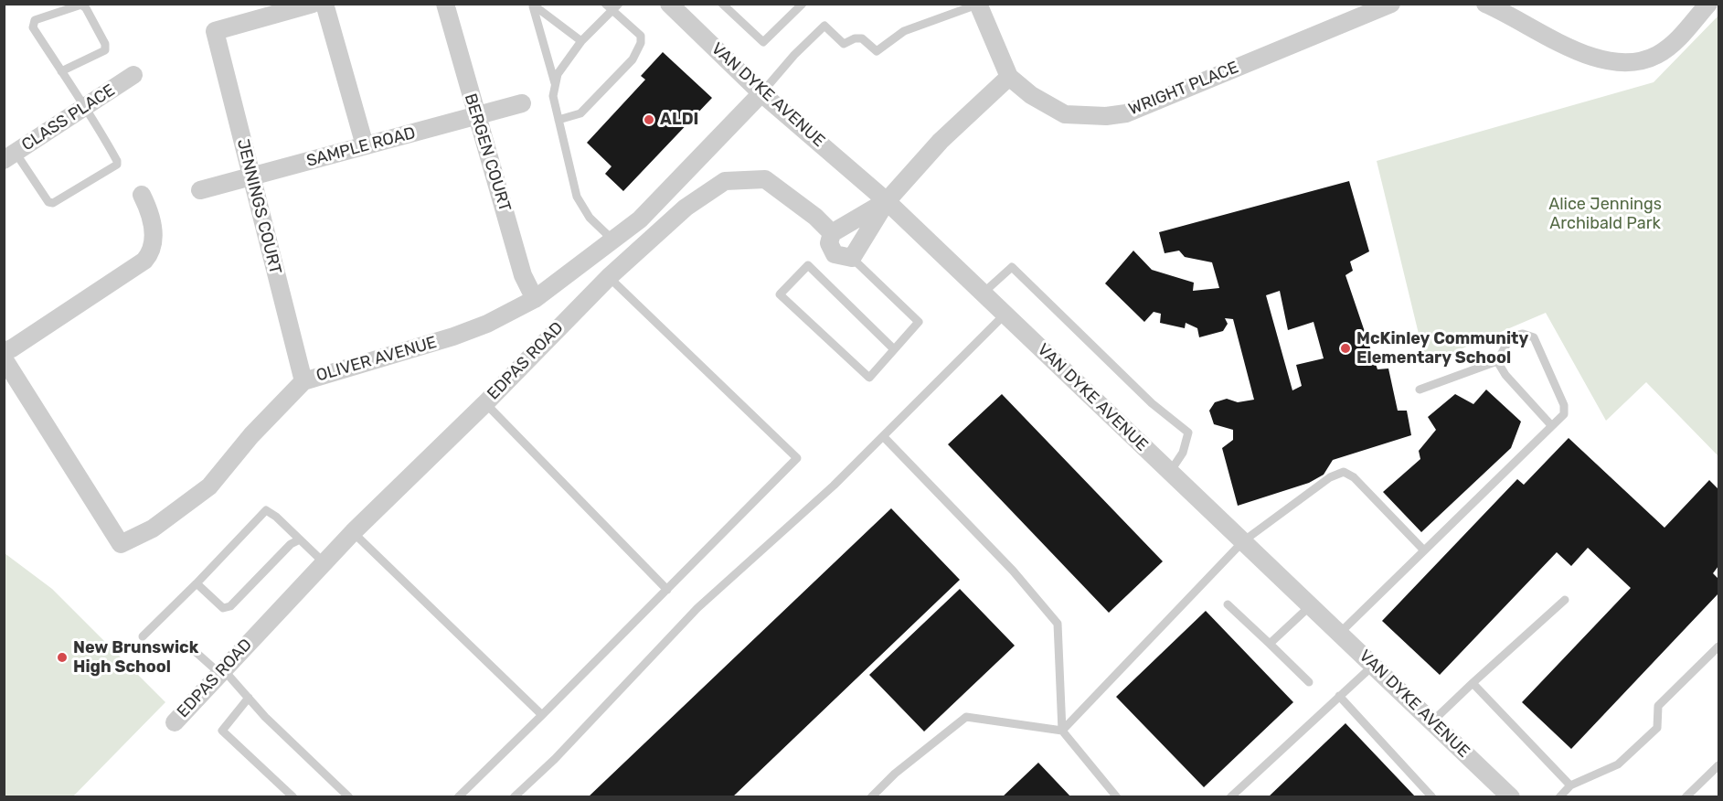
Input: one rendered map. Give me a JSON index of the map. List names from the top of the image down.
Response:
{
  "streets": {
    "street": [
      "WRIGHT PLACE",
      "VAN DYKE AVENUE",
      "CLASS PLACE",
      "SAMPLE ROAD",
      "BERGEN COURT",
      "JENNINGS COURT",
      "OLIVER AVENUE",
      "EDPAS ROAD"
    ]
  },
  "crossings": [
    ["VAN DYKE AVENUE", "OLIVER AVENUE"],
    ["SAMPLE ROAD", "BERGEN COURT"],
    ["SAMPLE ROAD", "JENNINGS COURT"],
    ["BERGEN COURT", "OLIVER AVENUE"],
    ["JENNINGS COURT", "OLIVER AVENUE"]
  ],
  "parks": ["Alice Jennings Archibald Park"],
  "places": ["ALDI", "McKinley Community Elementary School", "New Brunswick High School"]
}
